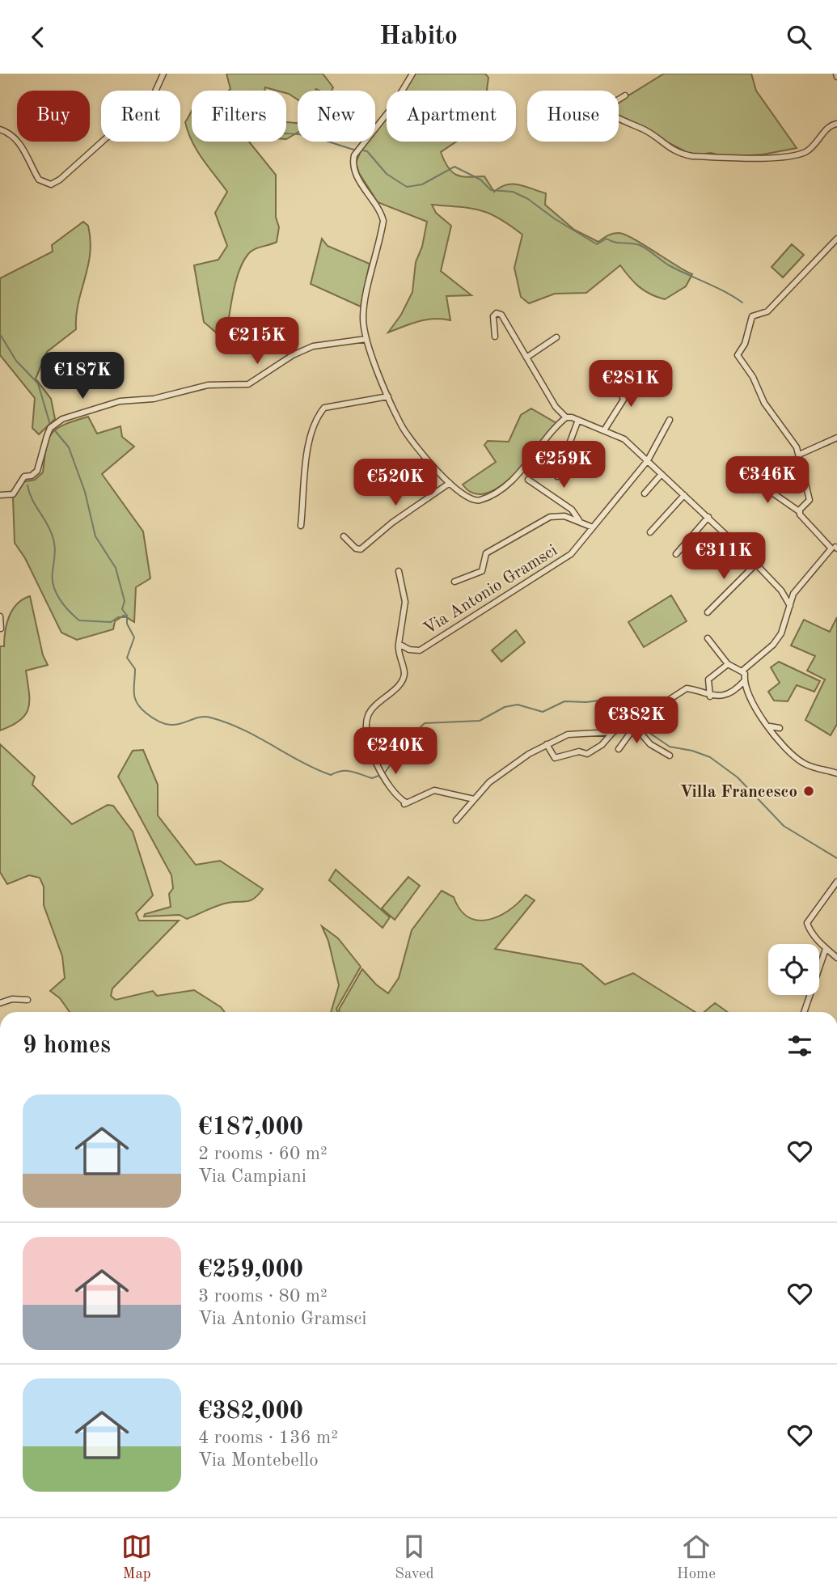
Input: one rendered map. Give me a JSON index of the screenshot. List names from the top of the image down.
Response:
{
  "streets": {
    "street": ["Via Antonio Gramsci"]
  },
  "places": ["Villa Francesco"],
  "page": {
    "header": "Habito",
    "chip": [
      "Buy",
      "Rent",
      "Filters",
      "New",
      "Apartment",
      "House"
    ],
    "price": [
      "€215K",
      "€187K",
      "€281K",
      "€259K",
      "€346K",
      "€520K",
      "€311K",
      "€382K",
      "€240K"
    ],
    "heading": "9 homes",
    "list": [
      {
        "name": "€187,000",
        "note": "2 rooms · 60 m² · Via Campiani"
      },
      {
        "name": "€259,000",
        "note": "3 rooms · 80 m² · Via Antonio Gramsci"
      },
      {
        "name": "€382,000",
        "note": "4 rooms · 136 m² · Via Montebello"
      }
    ],
    "tabs": ["Map", "Saved", "Home"]
  }
}
